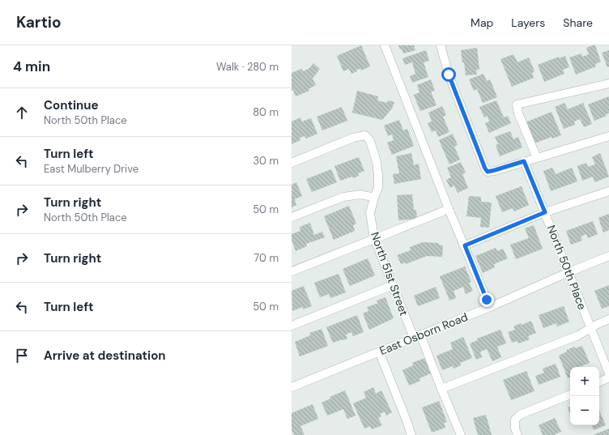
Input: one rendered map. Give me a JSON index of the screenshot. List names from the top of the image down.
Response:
{
  "streets": {
    "street": ["North 50th Place", "North 51st Street", "East Osborn Road"]
  },
  "crossings": [
    ["North 50th Place", "East Osborn Road"],
    ["North 51st Street", "East Osborn Road"]
  ],
  "page": {
    "header": "Kartio",
    "nav": ["Map", "Layers", "Share"],
    "heading": ["4 min", "Walk · 280 m"],
    "list": [
      ["Continue", "North 50th Place", "80 m"],
      ["Turn left", "East Mulberry Drive", "30 m"],
      ["Turn right", "North 50th Place", "50 m"],
      ["Turn right", "70 m"],
      ["Turn left", "50 m"],
      "Arrive at destination"
    ],
    "map_buttons": ["+", "−"]
  }
}
